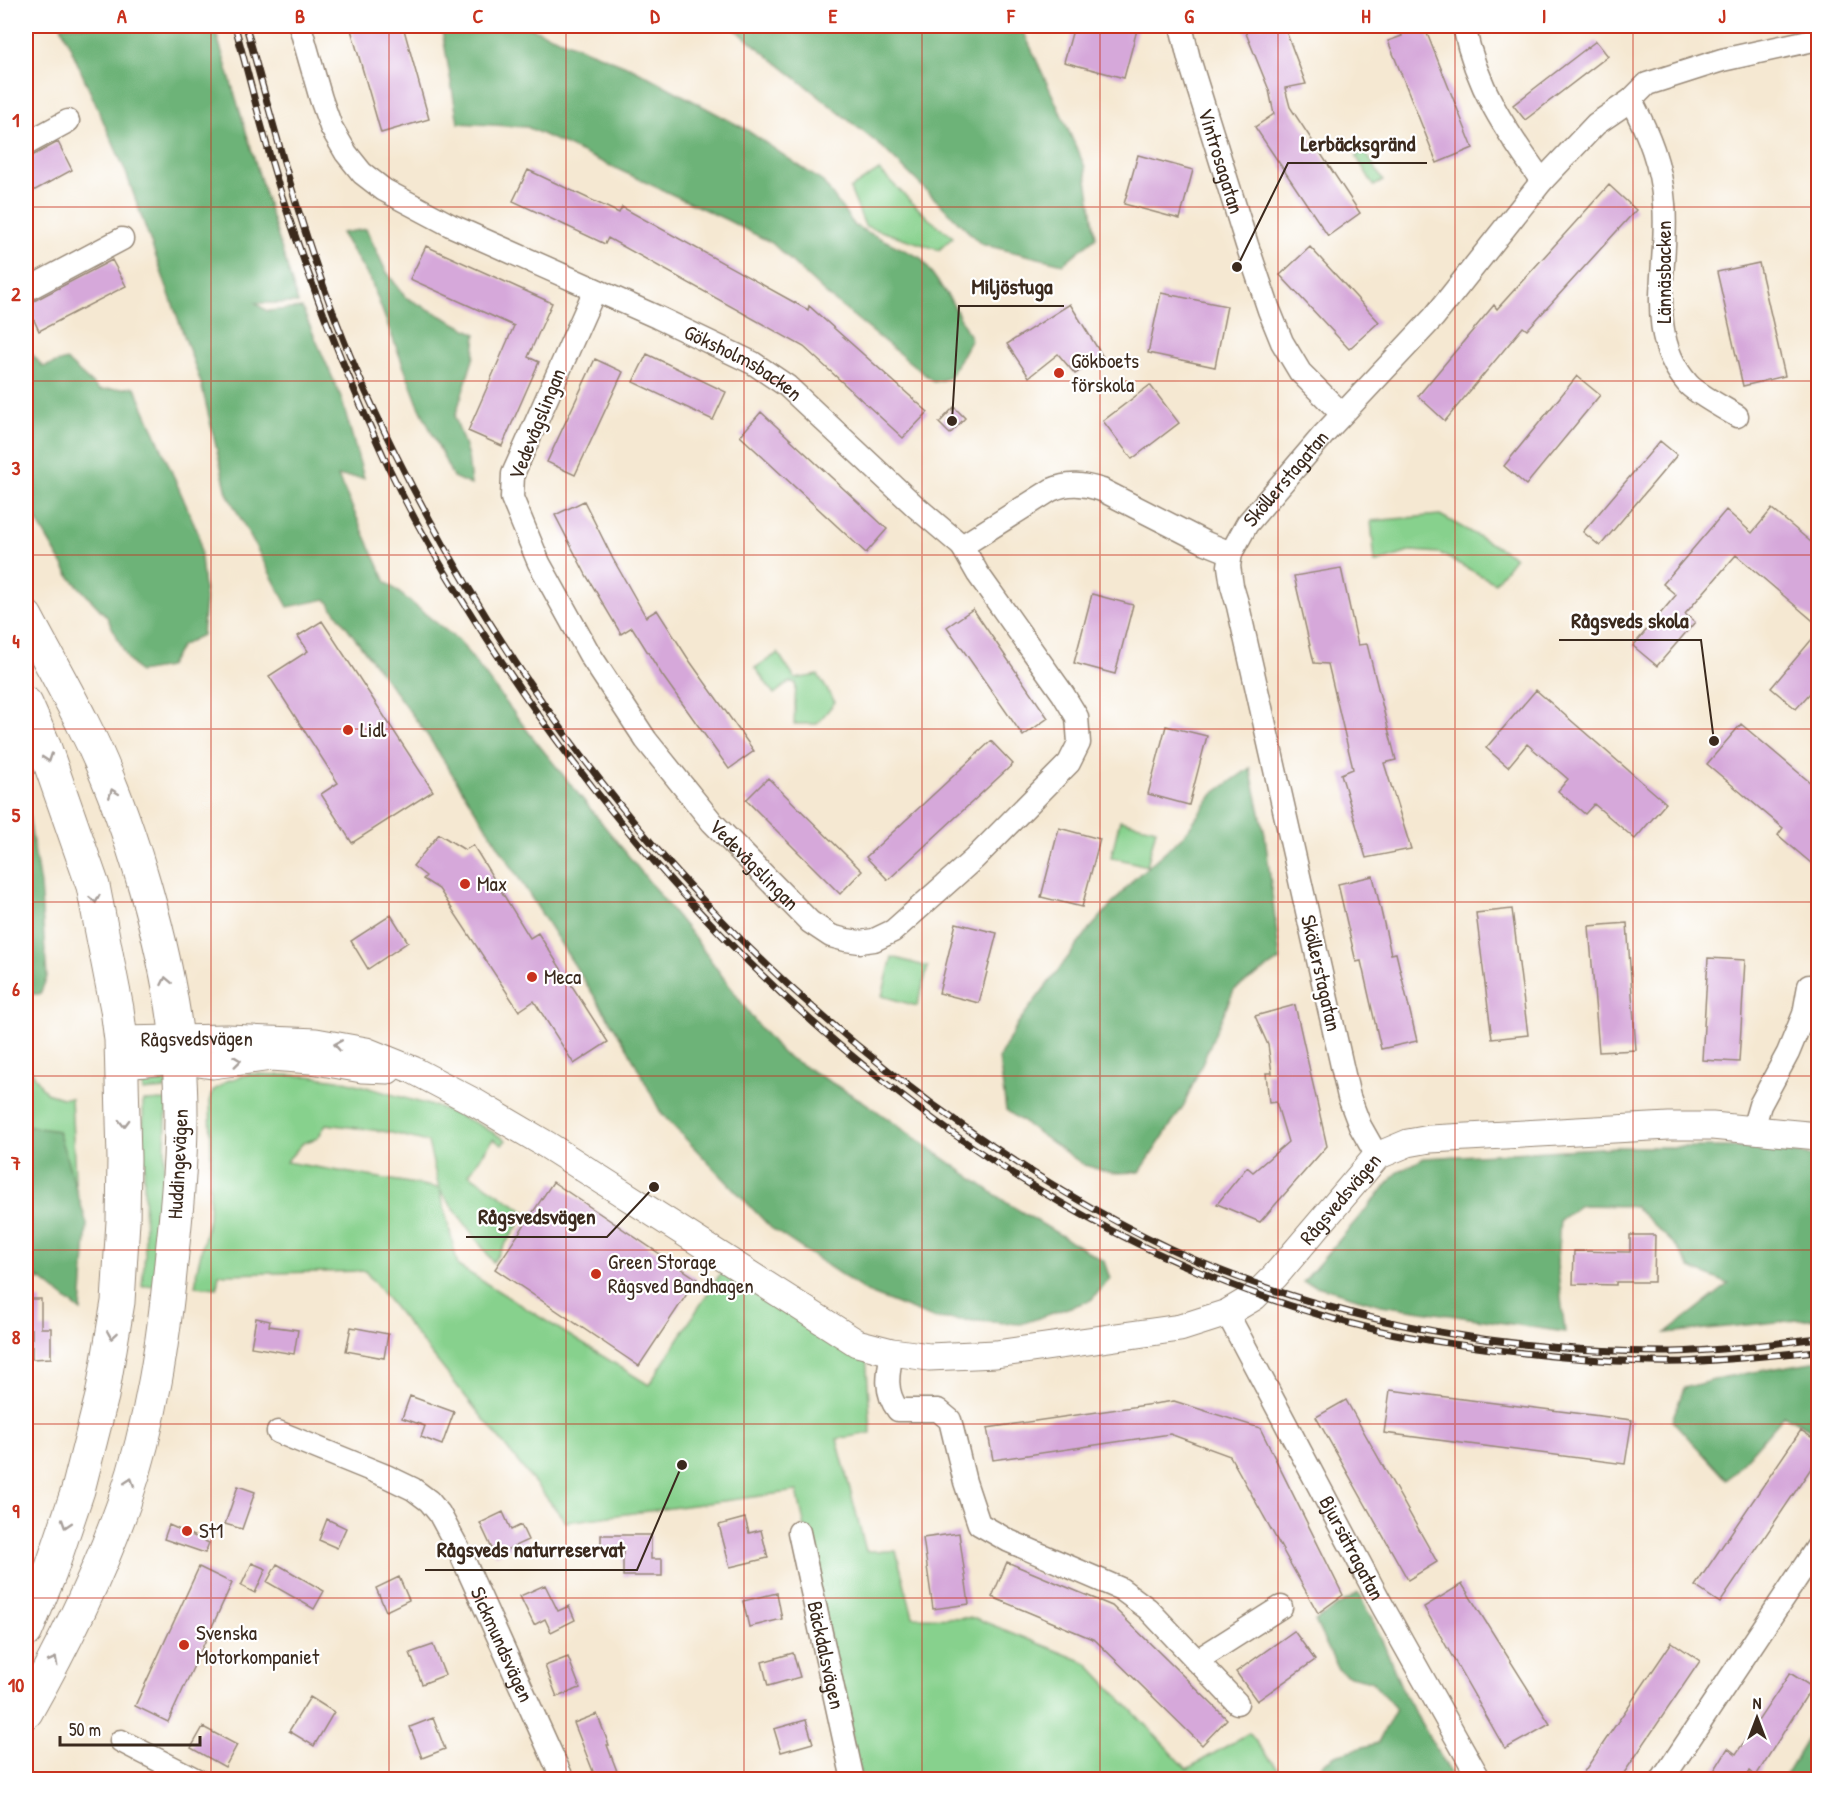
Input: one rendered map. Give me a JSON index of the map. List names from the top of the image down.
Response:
{
  "streets": {
    "main road": ["Huddingevägen"],
    "street": [
      "Vintrosagatan",
      "Lännäsbacken",
      "Göksholmsbacken",
      "Vedevågslingan",
      "Sköllerstagatan",
      "Rågsvedsvägen",
      "Bjursätragatan",
      "Sickmundsvägen",
      "Bäckdalsvägen"
    ]
  },
  "crossings": [
    ["Vintrosagatan", "Sköllerstagatan"],
    ["Lännäsbacken", "Sköllerstagatan"],
    ["Göksholmsbacken", "Vedevågslingan"],
    ["Sköllerstagatan", "Rågsvedsvägen"],
    ["Rågsvedsvägen", "Huddingevägen"],
    ["Rågsvedsvägen", "Bjursätragatan"]
  ],
  "places": [
    "Lerbäcksgränd",
    "Gökboets förskola",
    "Miljöstuga",
    "Lidl",
    "Rågsveds skola",
    "Max",
    "Meca",
    "Rågsvedsvägen",
    "Green Storage Rågsved Bandhagen",
    "Rågsveds naturreservat",
    "St1",
    "Svenska Motorkompaniet"
  ],
  "scale_bar": "50 m",
  "north": "top",
  "grid": {
    "columns": [
      "A",
      "B",
      "C",
      "D",
      "E",
      "F",
      "G",
      "H",
      "I",
      "J"
    ],
    "rows": [
      "1",
      "2",
      "3",
      "4",
      "5",
      "6",
      "7",
      "8",
      "9",
      "10"
    ]
  }
}
